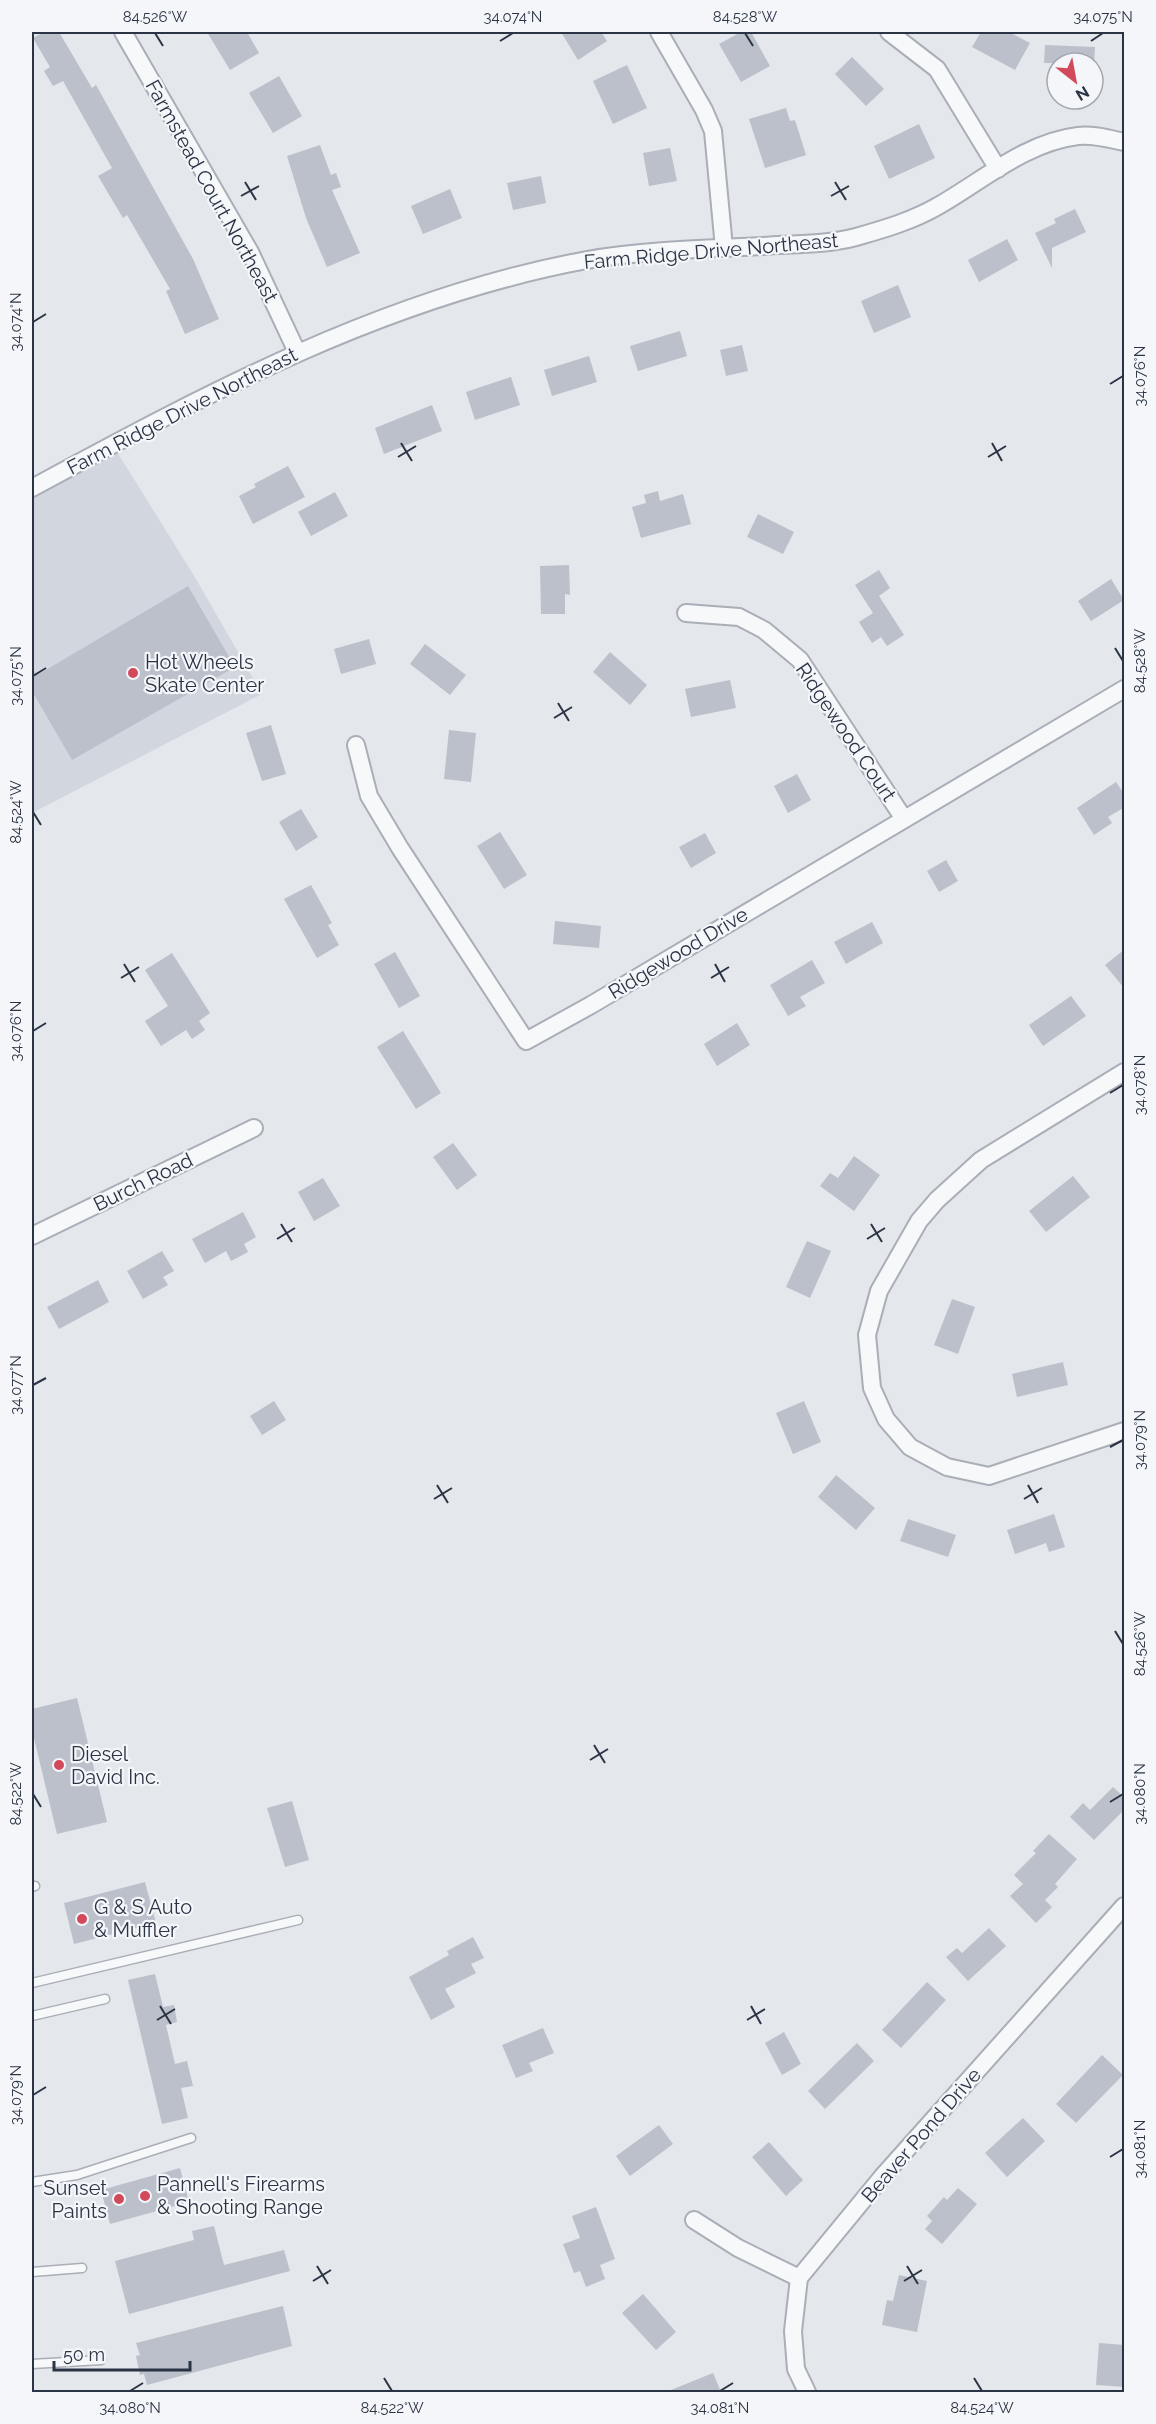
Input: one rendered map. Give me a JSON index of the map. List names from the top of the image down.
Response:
{
  "streets": {
    "street": [
      "Farmstead Court Northeast",
      "Farm Ridge Drive Northeast",
      "Ridgewood Court",
      "Ridgewood Drive",
      "Burch Road",
      "Beaver Pond Drive"
    ]
  },
  "crossings": [
    ["Farmstead Court Northeast", "Farm Ridge Drive Northeast"],
    ["Ridgewood Court", "Ridgewood Drive"]
  ],
  "places": [
    "Hot Wheels Skate Center",
    "Diesel David Inc.",
    "G & S Auto & Muffler",
    "Pannell's Firearms & Shooting Range",
    "Sunset Paints"
  ],
  "scale_bar": "50 m",
  "north": "bottom right",
  "coordinates": [
    "84.526°W",
    "34.074°N",
    "84.528°W",
    "34.075°N",
    "34.076°N",
    "84.524°W",
    "34.078°N",
    "34.077°N",
    "34.079°N",
    "84.522°W",
    "34.080°N",
    "34.081°N"
  ]
}
